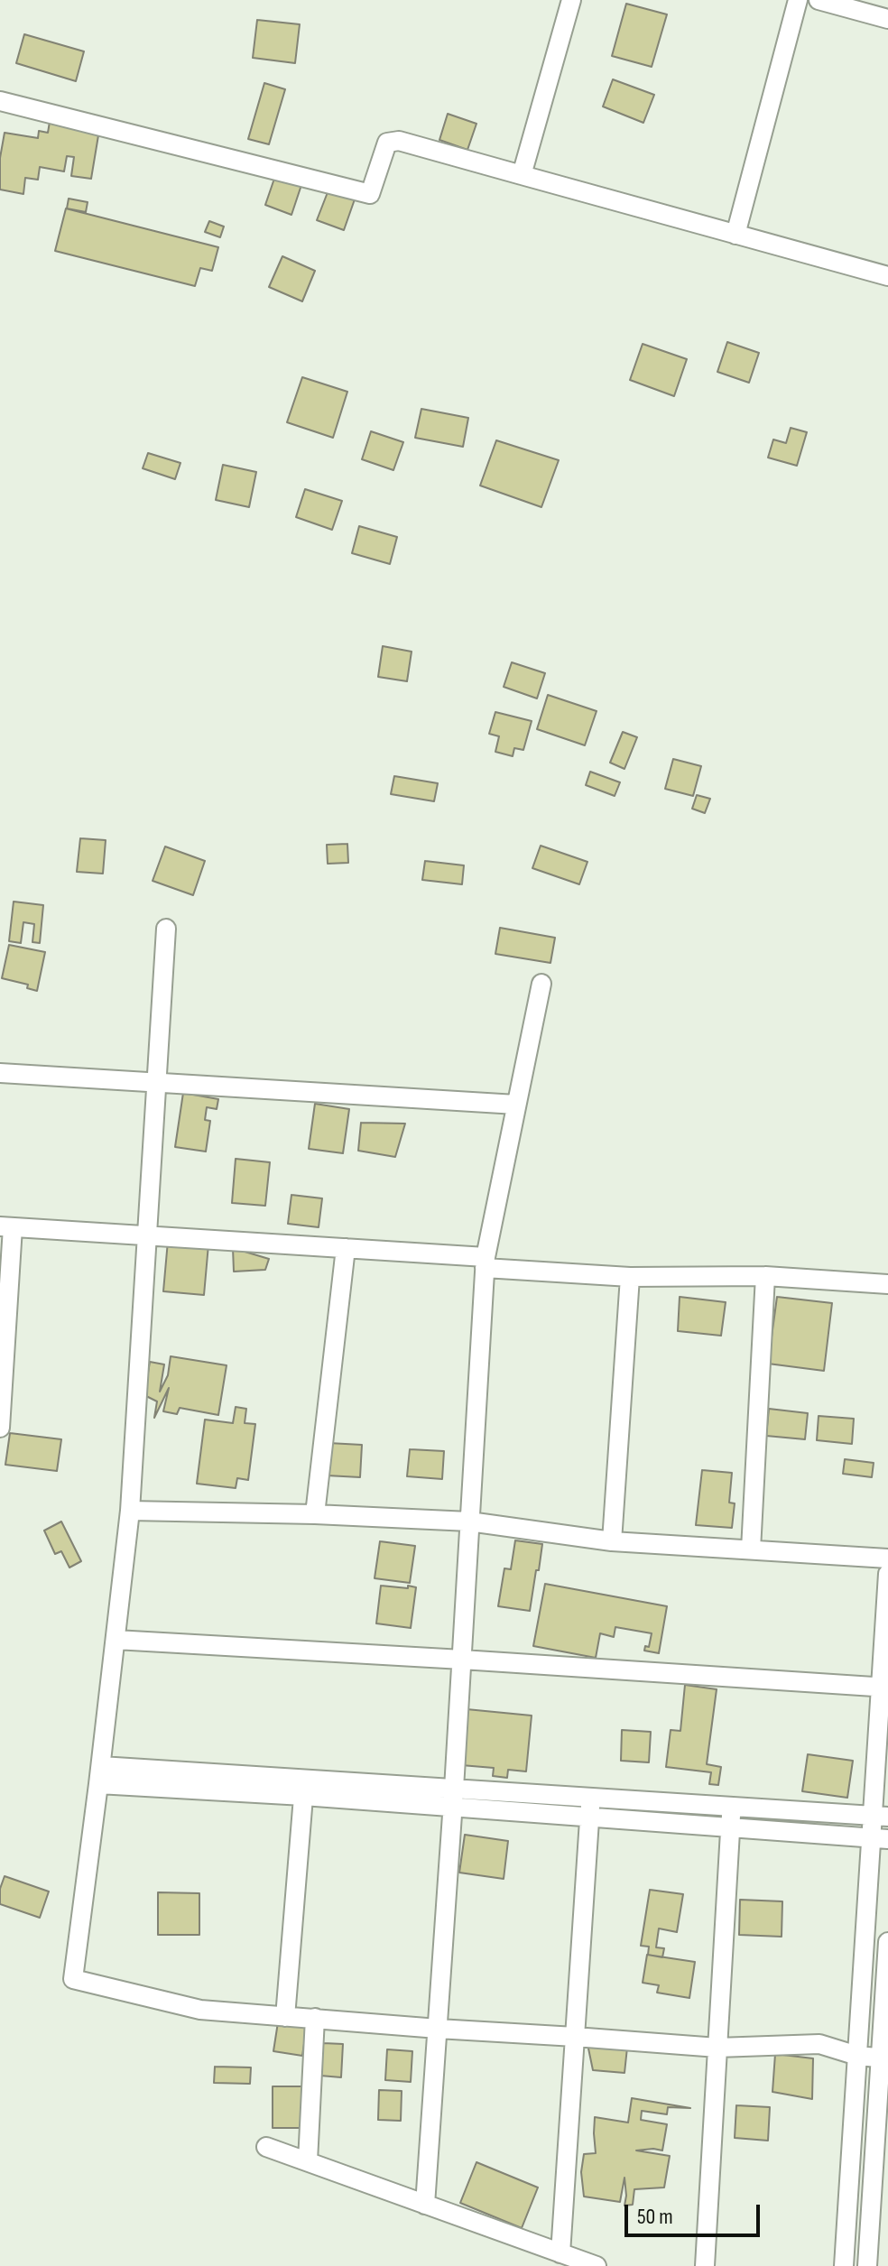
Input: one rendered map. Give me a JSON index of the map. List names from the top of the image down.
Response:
{
  "scale_bar": "50 m"
}
